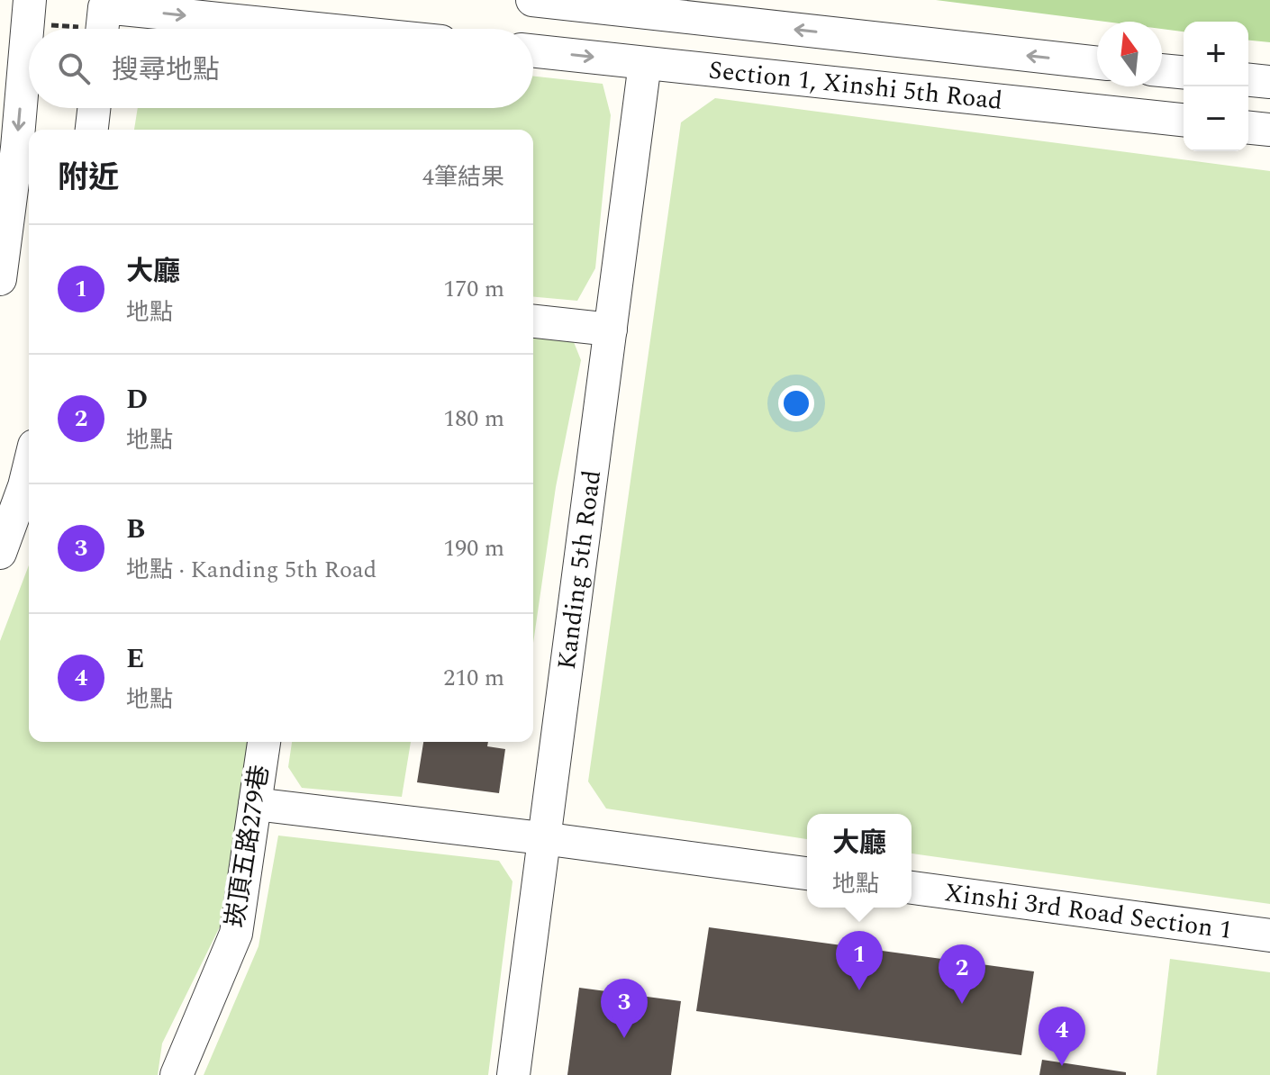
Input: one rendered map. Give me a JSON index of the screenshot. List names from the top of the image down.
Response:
{
  "streets": {
    "street": [
      "Section 1, Xinshi 5th Road",
      "Kanding 5th Road",
      "崁頂五路279巷",
      "Xinshi 3rd Road Section 1"
    ]
  },
  "crossings": [
    ["Section 1, Xinshi 5th Road", "Kanding 5th Road"]
  ],
  "north": "top",
  "page": {
    "map_buttons": ["+", "−"],
    "search": "搜尋地點",
    "heading": ["附近", "4筆結果"],
    "list": [
      {
        "mark": "1",
        "name": "大廳",
        "note": "地點",
        "value": "170 m"
      },
      {
        "mark": "2",
        "name": "D",
        "note": "地點",
        "value": "180 m"
      },
      {
        "mark": "3",
        "name": "B",
        "note": "地點 · Kanding 5th Road",
        "value": "190 m"
      },
      {
        "mark": "4",
        "name": "E",
        "note": "地點",
        "value": "210 m"
      }
    ],
    "popup": ["大廳", "地點"],
    "pins": [
      "1",
      "2",
      "3",
      "4"
    ]
  }
}
